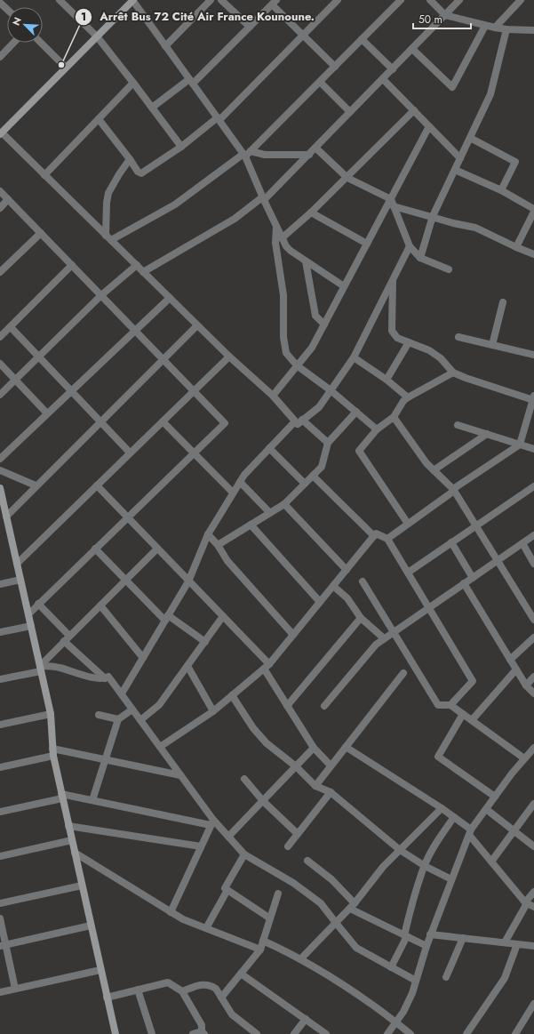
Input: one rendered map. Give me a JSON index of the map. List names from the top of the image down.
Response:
{
  "places": ["Arrêt Bus 72 Cité Air France Kounoune."],
  "scale_bar": "50 m",
  "north": "top left"
}
